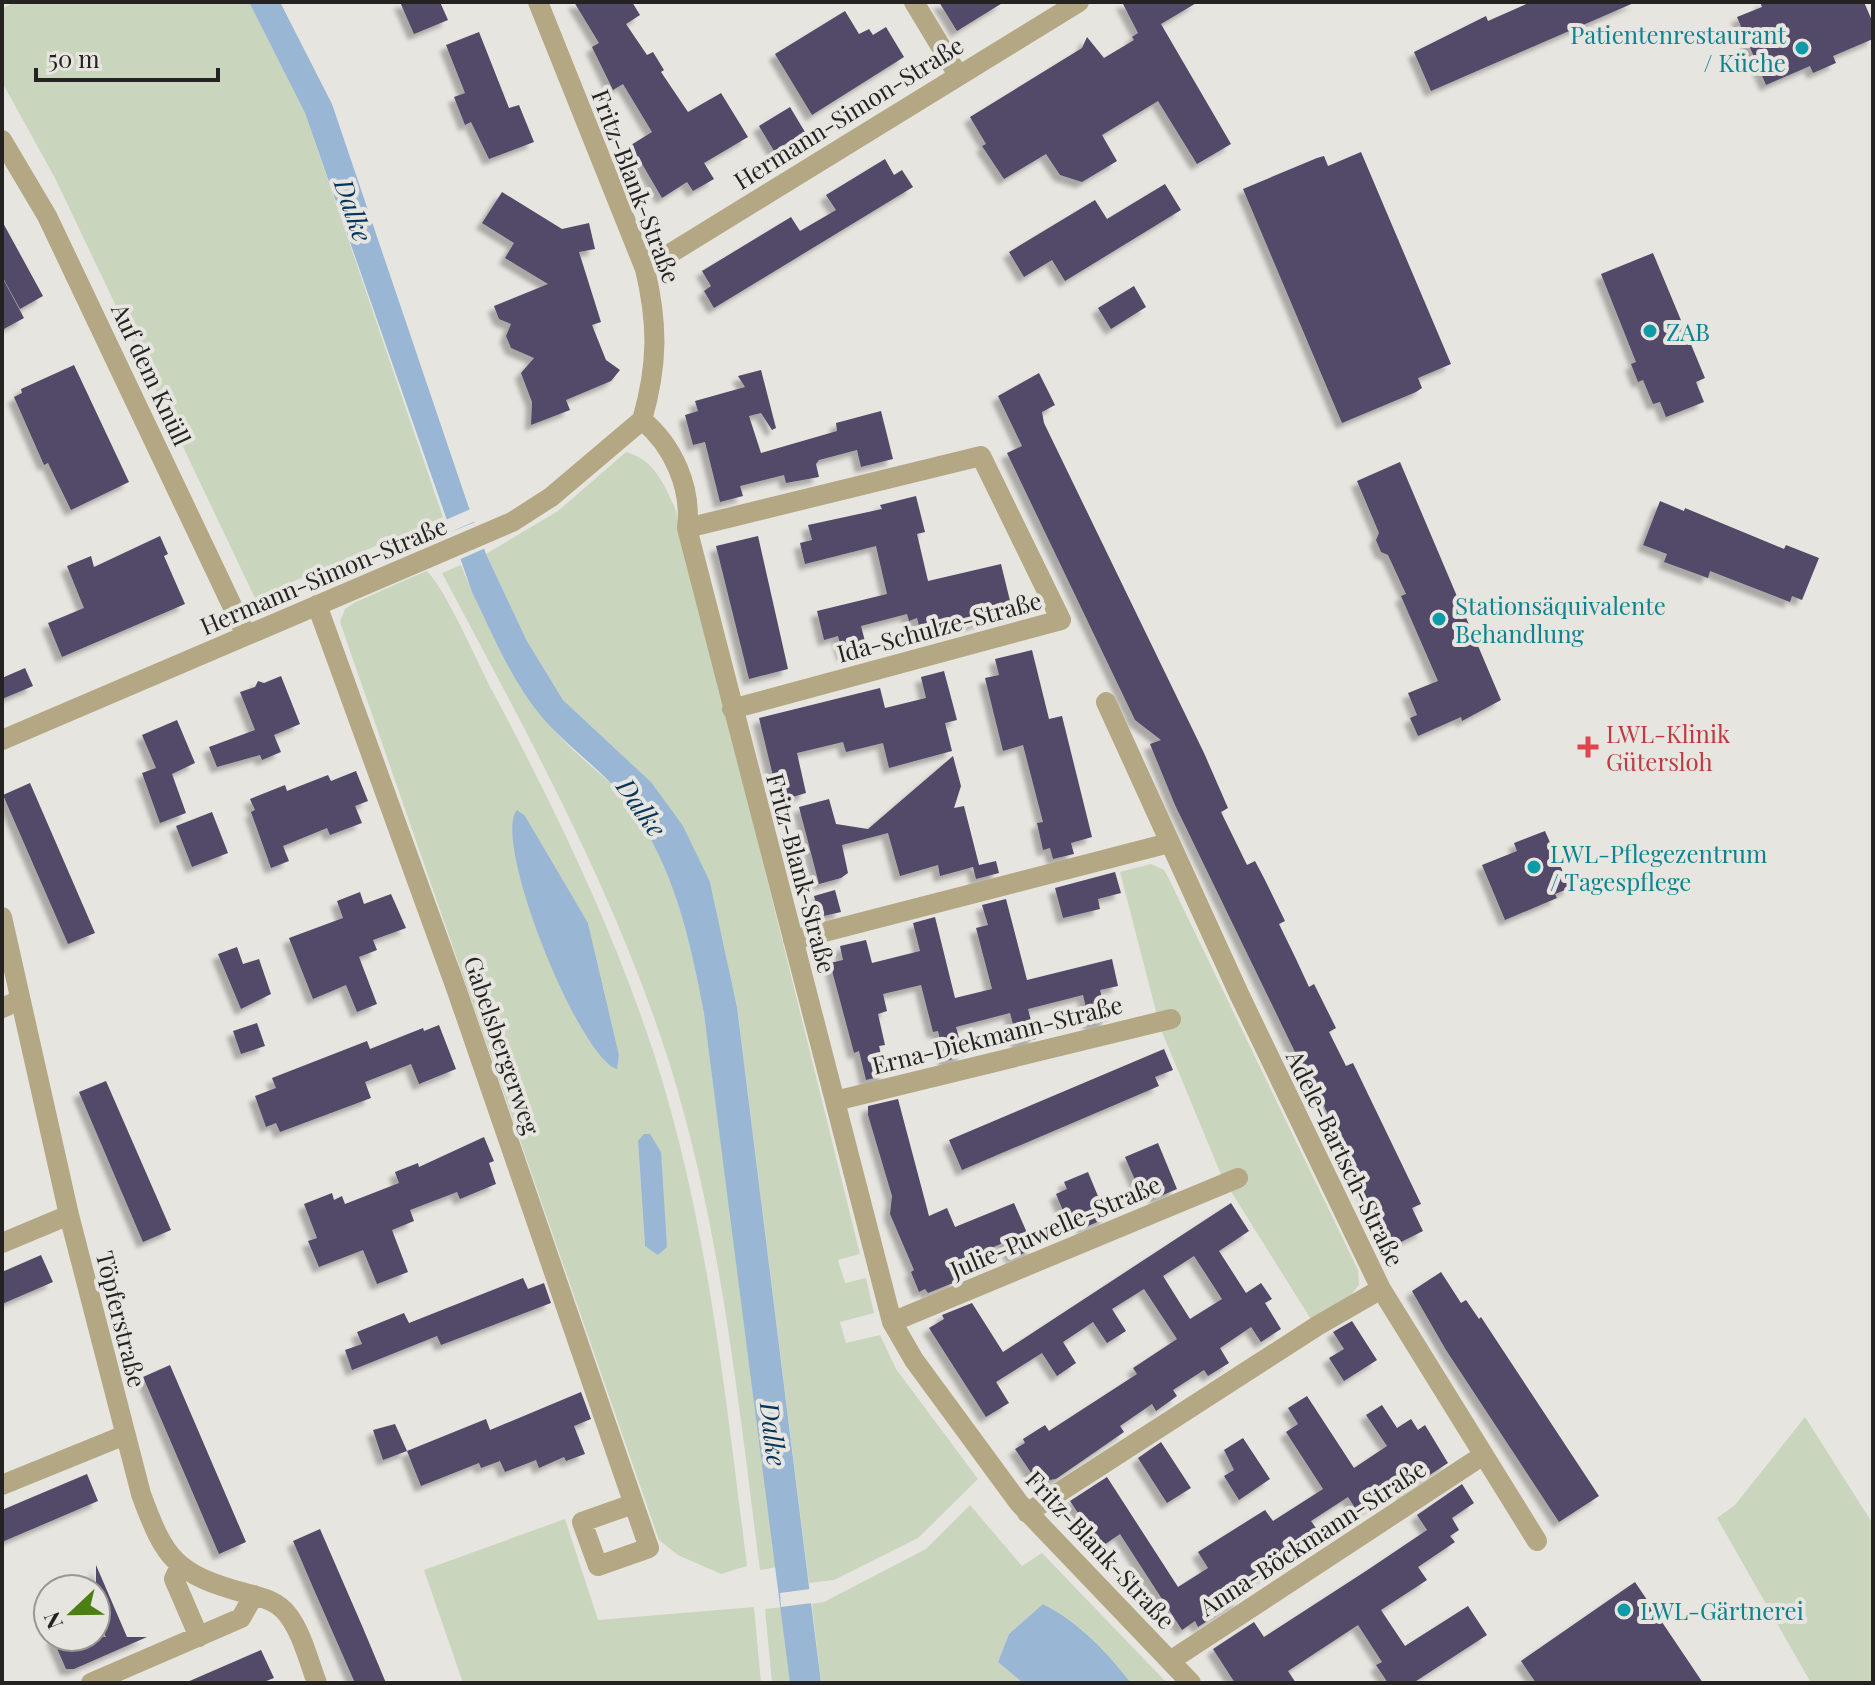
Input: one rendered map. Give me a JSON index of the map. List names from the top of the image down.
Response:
{
  "streets": {
    "street": [
      "Hermann-Simon-Straße",
      "Fritz-Blank-Straße",
      "Auf dem Knüll",
      "Ida-Schulze-Straße",
      "Erna-Diekmann-Straße",
      "Gabelsbergerweg",
      "Adele-Bartsch-Straße",
      "Julie-Puwelle-Straße",
      "Töpferstraße",
      "Anna-Böckmann-Straße"
    ]
  },
  "crossings": [
    ["Hermann-Simon-Straße", "Fritz-Blank-Straße"],
    ["Hermann-Simon-Straße", "Auf dem Knüll"],
    ["Hermann-Simon-Straße", "Gabelsbergerweg"],
    ["Fritz-Blank-Straße", "Ida-Schulze-Straße"],
    ["Fritz-Blank-Straße", "Erna-Diekmann-Straße"],
    ["Fritz-Blank-Straße", "Adele-Bartsch-Straße"],
    ["Fritz-Blank-Straße", "Julie-Puwelle-Straße"],
    ["Fritz-Blank-Straße", "Anna-Böckmann-Straße"]
  ],
  "water": ["Dalke"],
  "places": {
    "other": [
      "Patientenrestaurant / Küche",
      "ZAB",
      "Stationsäquivalente Behandlung",
      "LWL-Pflegezentrum / Tagespflege",
      "LWL-Gärtnerei"
    ],
    "health": ["LWL-Klinik Gütersloh"]
  },
  "scale_bar": "50 m",
  "north": "left"
}
